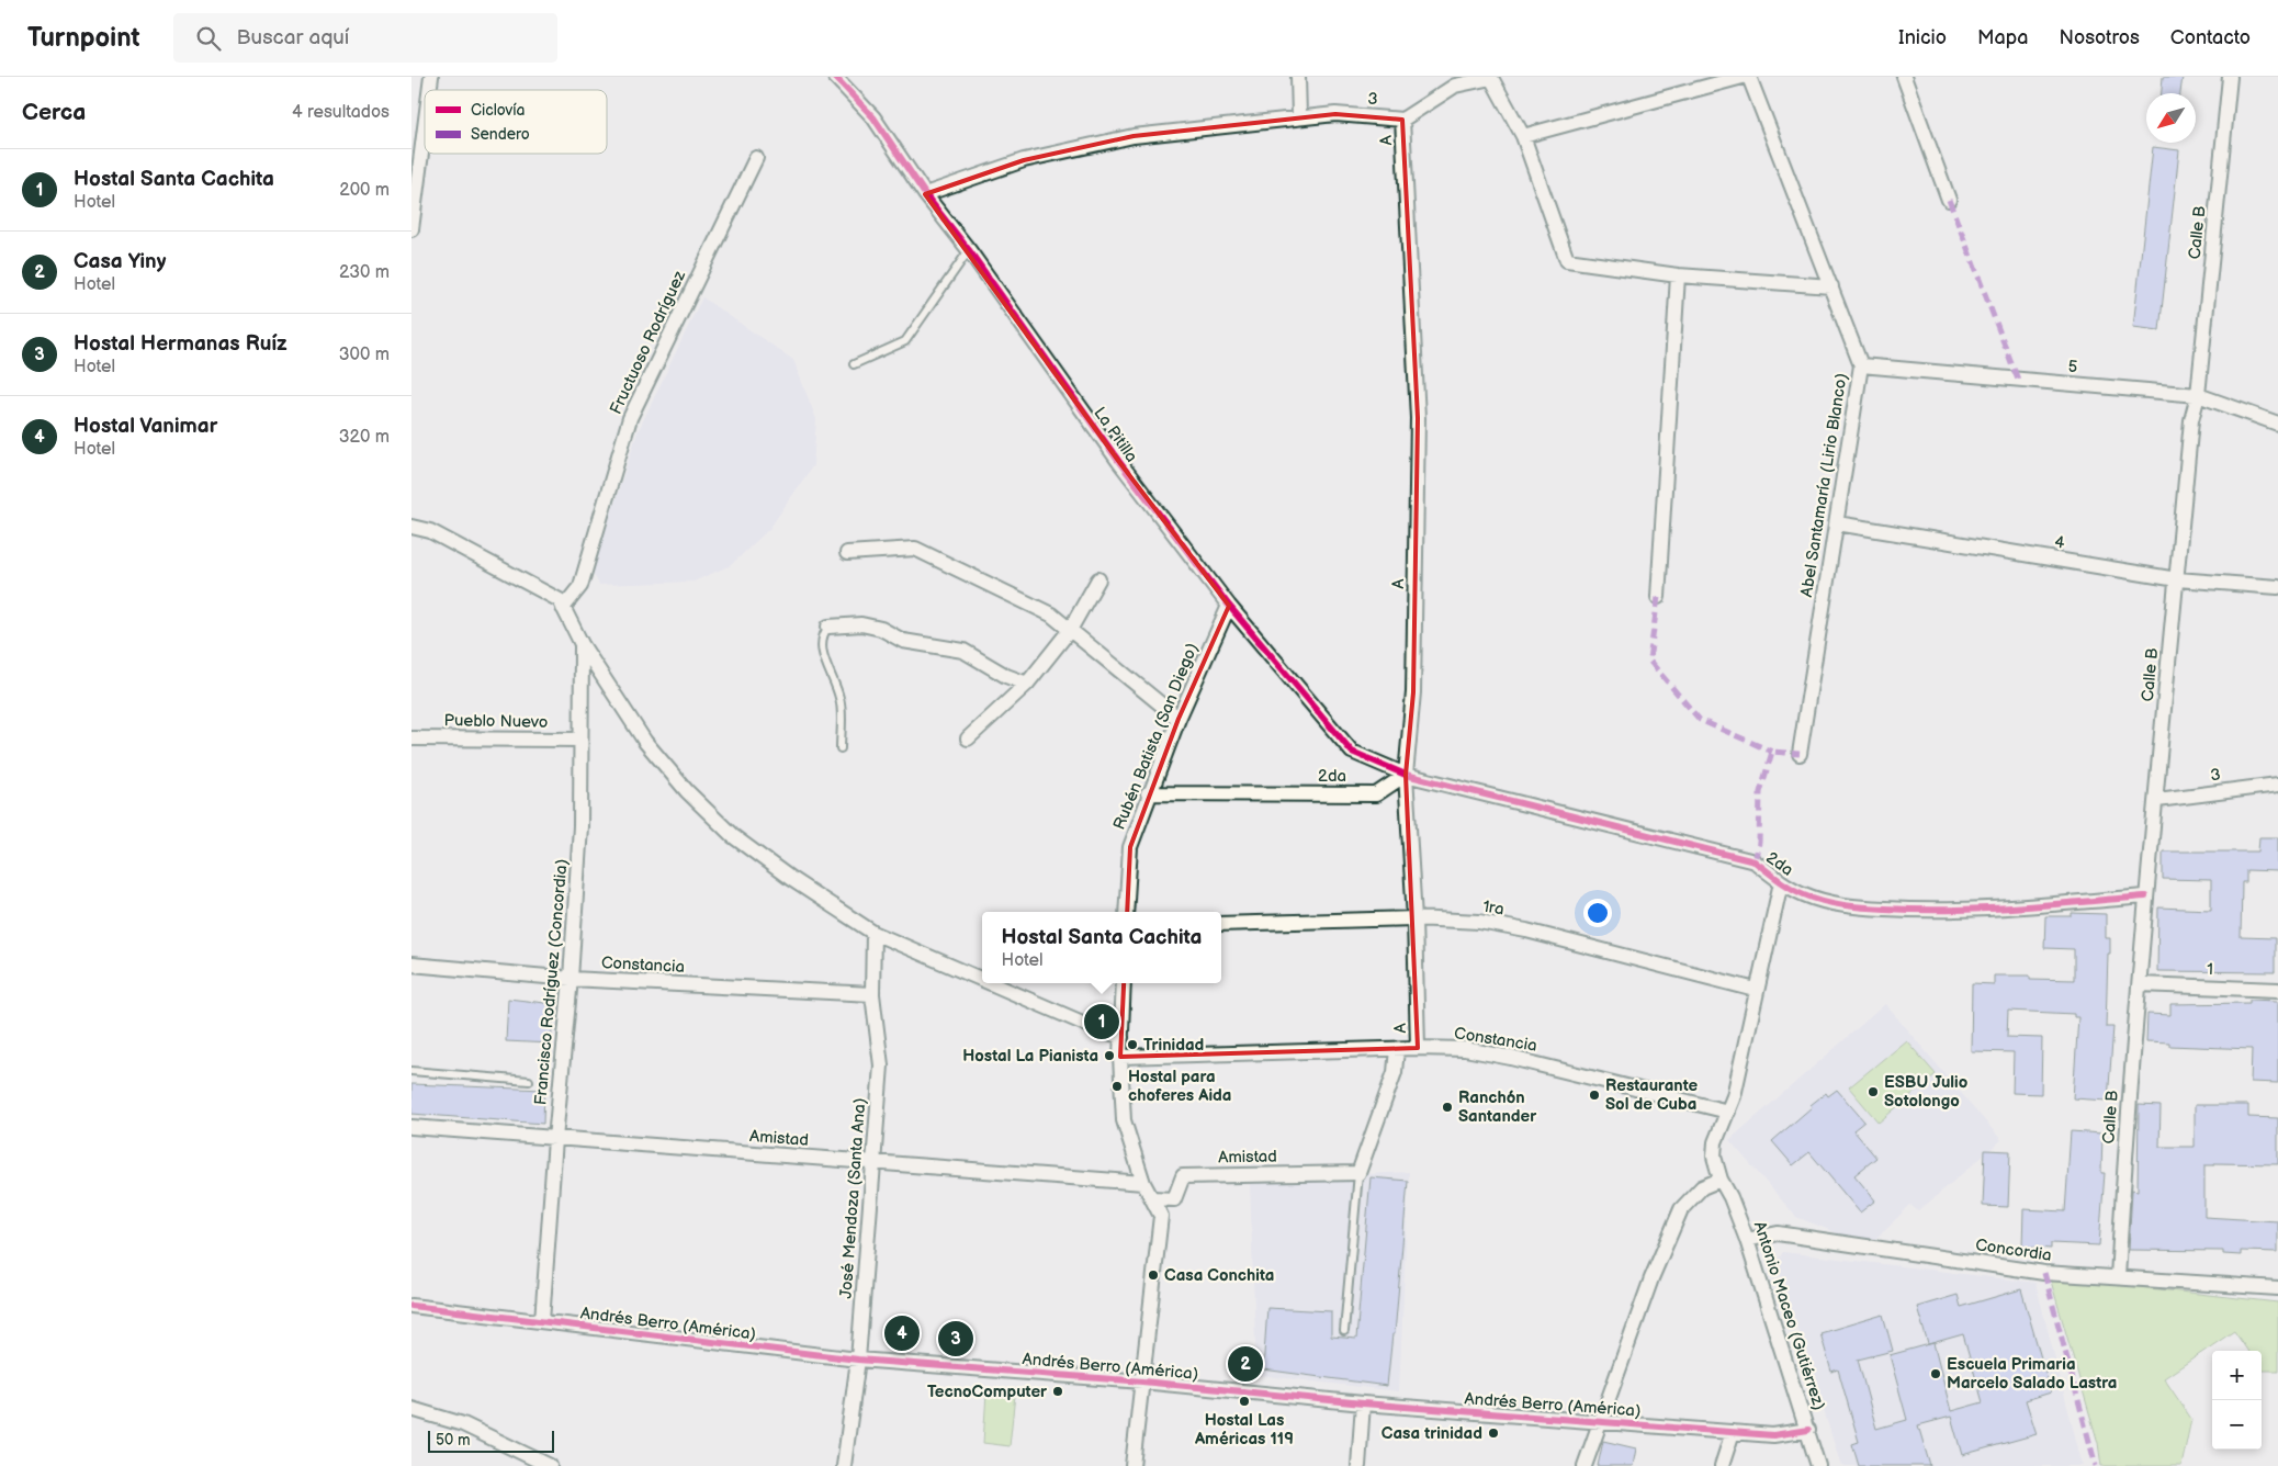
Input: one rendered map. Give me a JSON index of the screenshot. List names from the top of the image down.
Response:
{
  "streets": {
    "street": [
      "3",
      "A",
      "Calle B",
      "Fructuoso Rodríguez",
      "5",
      "La Pitilla",
      "Abel Santamaría (Lirio Blanco)",
      "4",
      "Pueblo Nuevo",
      "Rubén Batista (San Diego)",
      "2da",
      "1ra",
      "Constancia",
      "1",
      "Francisco Rodríguez (Concordia)",
      "Amistad",
      "José Mendoza (Santa Ana)",
      "Concordia",
      "Antonio Maceo (Gutiérrez)",
      "Andrés Berro (América)"
    ]
  },
  "crossings": [
    ["3", "A"],
    ["3", "Calle B"],
    ["3", "La Pitilla"],
    ["A", "La Pitilla"],
    ["A", "2da"],
    ["A", "1ra"],
    ["A", "Constancia"],
    ["Calle B", "5"],
    ["Calle B", "4"],
    ["Calle B", "2da"],
    ["Calle B", "1"],
    ["Calle B", "Concordia"],
    ["5", "Abel Santamaría (Lirio Blanco)"],
    ["La Pitilla", "Rubén Batista (San Diego)"],
    ["La Pitilla", "2da"],
    ["Abel Santamaría (Lirio Blanco)", "4"],
    ["Pueblo Nuevo", "Francisco Rodríguez (Concordia)"],
    ["Rubén Batista (San Diego)", "2da"],
    ["Constancia", "Francisco Rodríguez (Concordia)"],
    ["Constancia", "José Mendoza (Santa Ana)"],
    ["Francisco Rodríguez (Concordia)", "Amistad"],
    ["Francisco Rodríguez (Concordia)", "Andrés Berro (América)"],
    ["Amistad", "José Mendoza (Santa Ana)"],
    ["José Mendoza (Santa Ana)", "Andrés Berro (América)"],
    ["Concordia", "Antonio Maceo (Gutiérrez)"],
    ["Antonio Maceo (Gutiérrez)", "Andrés Berro (América)"]
  ],
  "places": [
    "Trinidad",
    "Hostal La Pianista",
    "Hostal para choferes Aida",
    "ESBU Julio Sotolongo",
    "Restaurante Sol de Cuba",
    "Ranchón Santander",
    "Casa Conchita",
    "Escuela Primaria Marcelo Salado Lastra",
    "TecnoComputer",
    "Hostal Las Américas 119",
    "Casa trinidad"
  ],
  "legend": ["Ciclovía", "Sendero"],
  "scale_bar": "50 m",
  "north": "bottom left",
  "page": {
    "header": "Turnpoint",
    "search": "Buscar aquí",
    "nav": [
      "Inicio",
      "Mapa",
      "Nosotros",
      "Contacto"
    ],
    "heading": ["Cerca", "4 resultados"],
    "list": [
      {
        "mark": "1",
        "name": "Hostal Santa Cachita",
        "note": "Hotel",
        "value": "200 m"
      },
      {
        "mark": "2",
        "name": "Casa Yiny",
        "note": "Hotel",
        "value": "230 m"
      },
      {
        "mark": "3",
        "name": "Hostal Hermanas Ruíz",
        "note": "Hotel",
        "value": "300 m"
      },
      {
        "mark": "4",
        "name": "Hostal Vanimar",
        "note": "Hotel",
        "value": "320 m"
      }
    ],
    "popup": ["Hostal Santa Cachita", "Hotel"],
    "pins": [
      "1",
      "4",
      "3",
      "2"
    ],
    "map_buttons": ["+", "−"],
    "scale": "50 m"
  }
}
